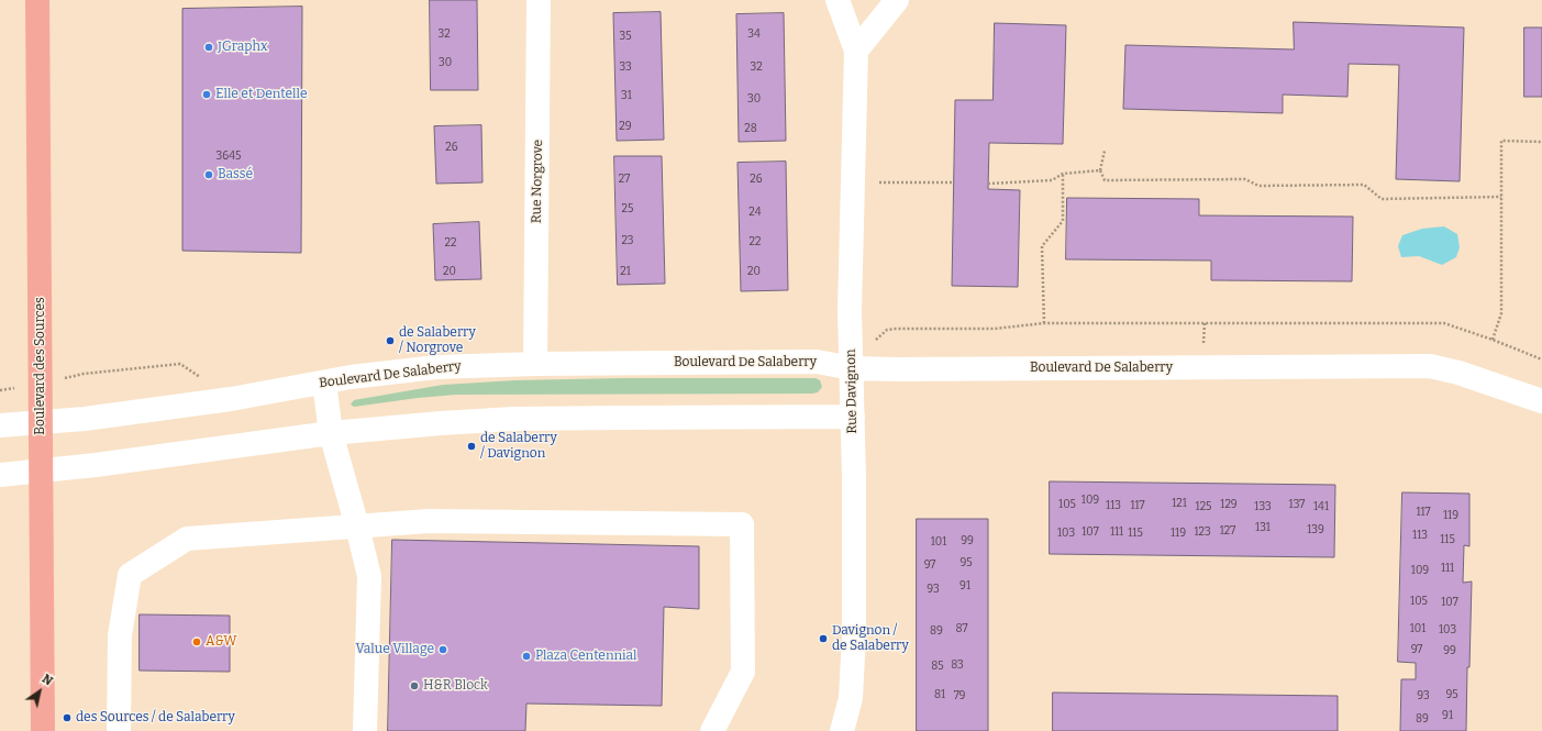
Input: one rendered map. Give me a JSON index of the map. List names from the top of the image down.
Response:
{
  "streets": {
    "main road": ["Boulevard des Sources"],
    "street": ["Rue Norgrove", "Boulevard De Salaberry", "Rue Davignon"]
  },
  "crossings": [
    ["Rue Norgrove", "Boulevard De Salaberry"],
    ["Boulevard De Salaberry", "Boulevard des Sources"],
    ["Boulevard De Salaberry", "Rue Davignon"]
  ],
  "places": [
    "JGraphx",
    "Elle et Dentelle",
    "Bassé",
    "de Salaberry / Norgrove",
    "de Salaberry / Davignon",
    "Davignon / de Salaberry",
    "A&W",
    "Value Village",
    "Plaza Centennial",
    "H&R Block",
    "des Sources / de Salaberry"
  ],
  "house_numbers": [
    "32",
    "34",
    "35",
    "30",
    "33",
    "32",
    "31",
    "30",
    "29",
    "28",
    "26",
    "3645",
    "27",
    "26",
    "25",
    "24",
    "23",
    "22",
    "22",
    "20",
    "21",
    "20",
    "109",
    "121",
    "105",
    "129",
    "137",
    "113",
    "117",
    "125",
    "133",
    "141",
    "117",
    "119",
    "131",
    "139",
    "127",
    "107",
    "111",
    "123",
    "103",
    "115",
    "119",
    "113",
    "115",
    "99",
    "101",
    "95",
    "97",
    "111",
    "109",
    "91",
    "93",
    "105",
    "107",
    "87",
    "101",
    "103",
    "89",
    "97",
    "99",
    "83",
    "85",
    "81",
    "95",
    "79",
    "93",
    "91",
    "89"
  ],
  "north": "top right"
}
